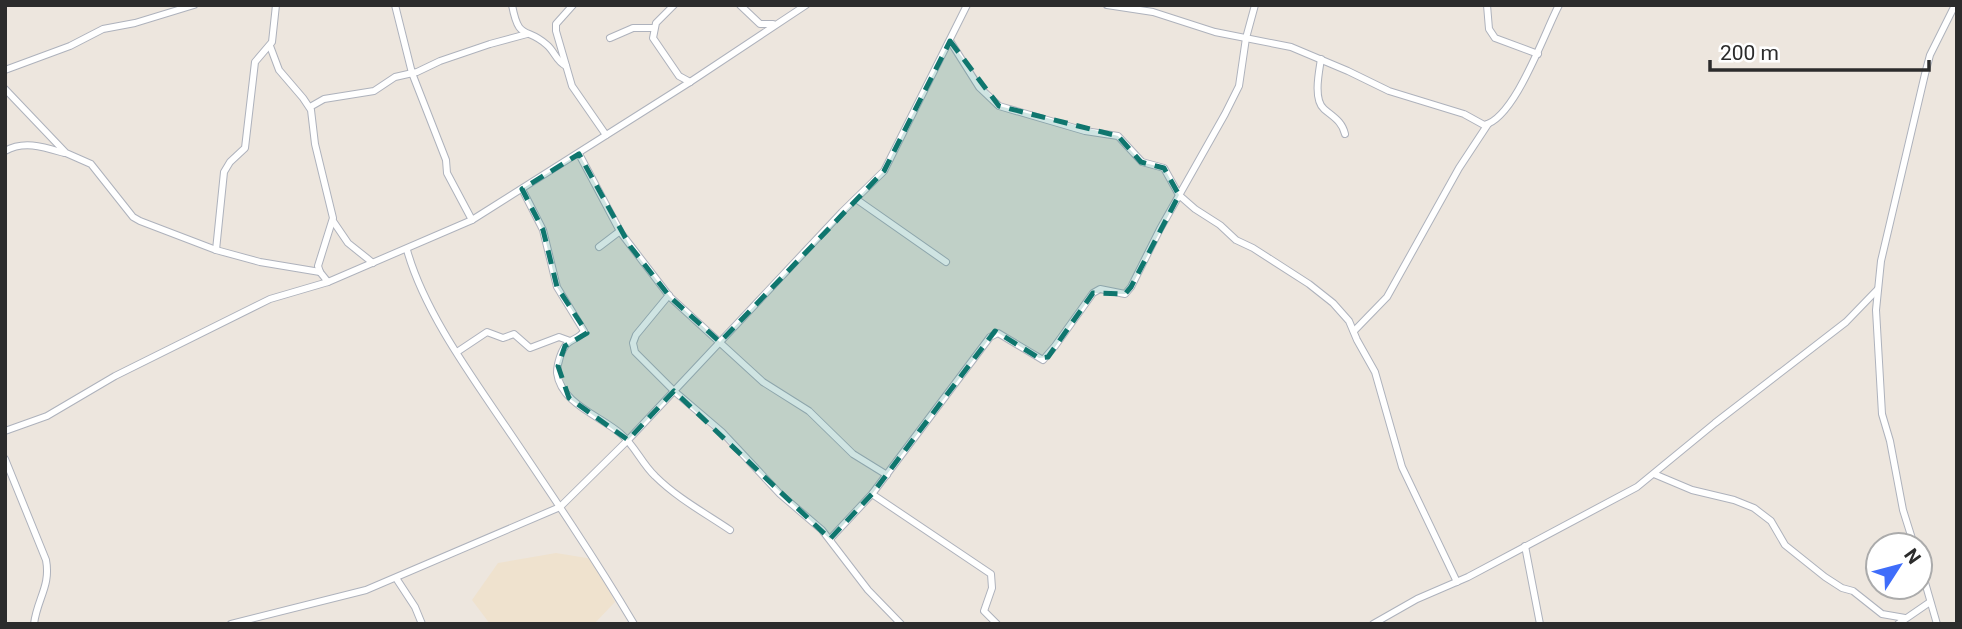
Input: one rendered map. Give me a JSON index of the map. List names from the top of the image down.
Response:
{
  "scale_bar": "200 m",
  "north": "top right"
}
